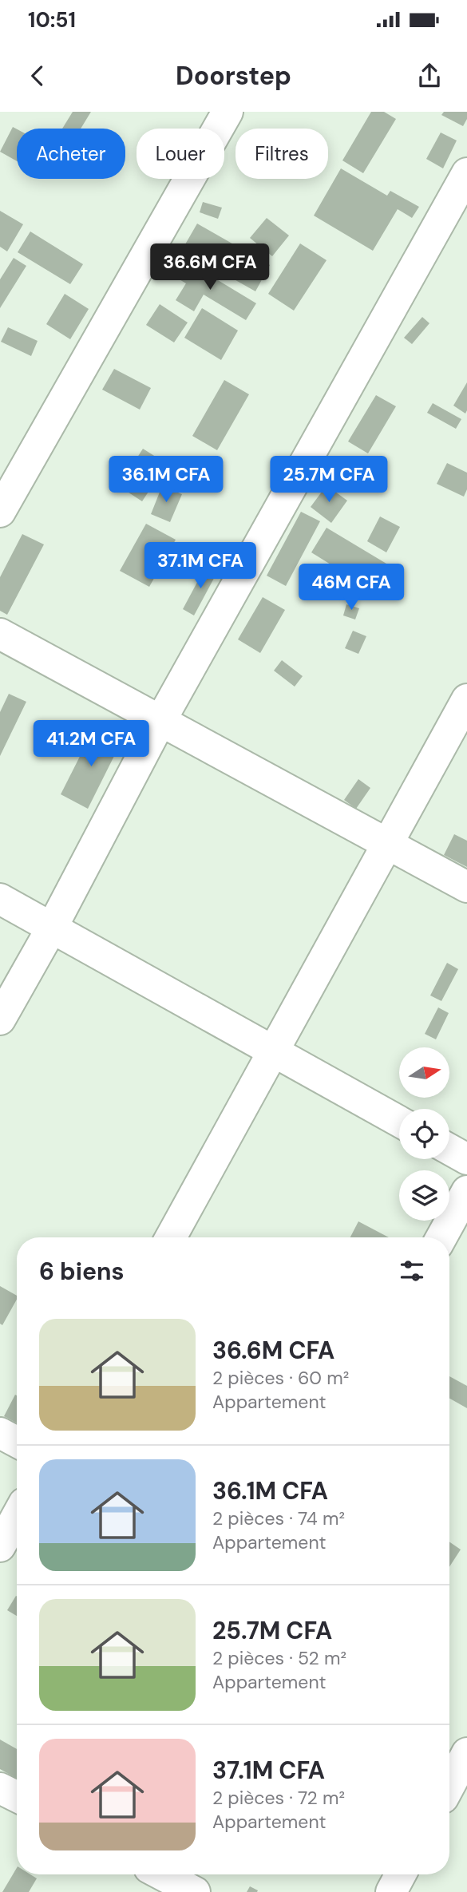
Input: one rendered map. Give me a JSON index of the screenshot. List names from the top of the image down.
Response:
{
  "north": "right",
  "page": {
    "status": "10:51",
    "header": "Doorstep",
    "chip": ["Acheter", "Louer", "Filtres"],
    "price": [
      "36.6M CFA",
      "36.1M CFA",
      "25.7M CFA",
      "37.1M CFA",
      "46M CFA",
      "41.2M CFA"
    ],
    "heading": "6 biens",
    "list": [
      {
        "name": "36.6M CFA",
        "note": "2 pièces · 60 m² · Appartement"
      },
      {
        "name": "36.1M CFA",
        "note": "2 pièces · 74 m² · Appartement"
      },
      {
        "name": "25.7M CFA",
        "note": "2 pièces · 52 m² · Appartement"
      },
      {
        "name": "37.1M CFA",
        "note": "2 pièces · 72 m² · Appartement"
      }
    ]
  }
}
